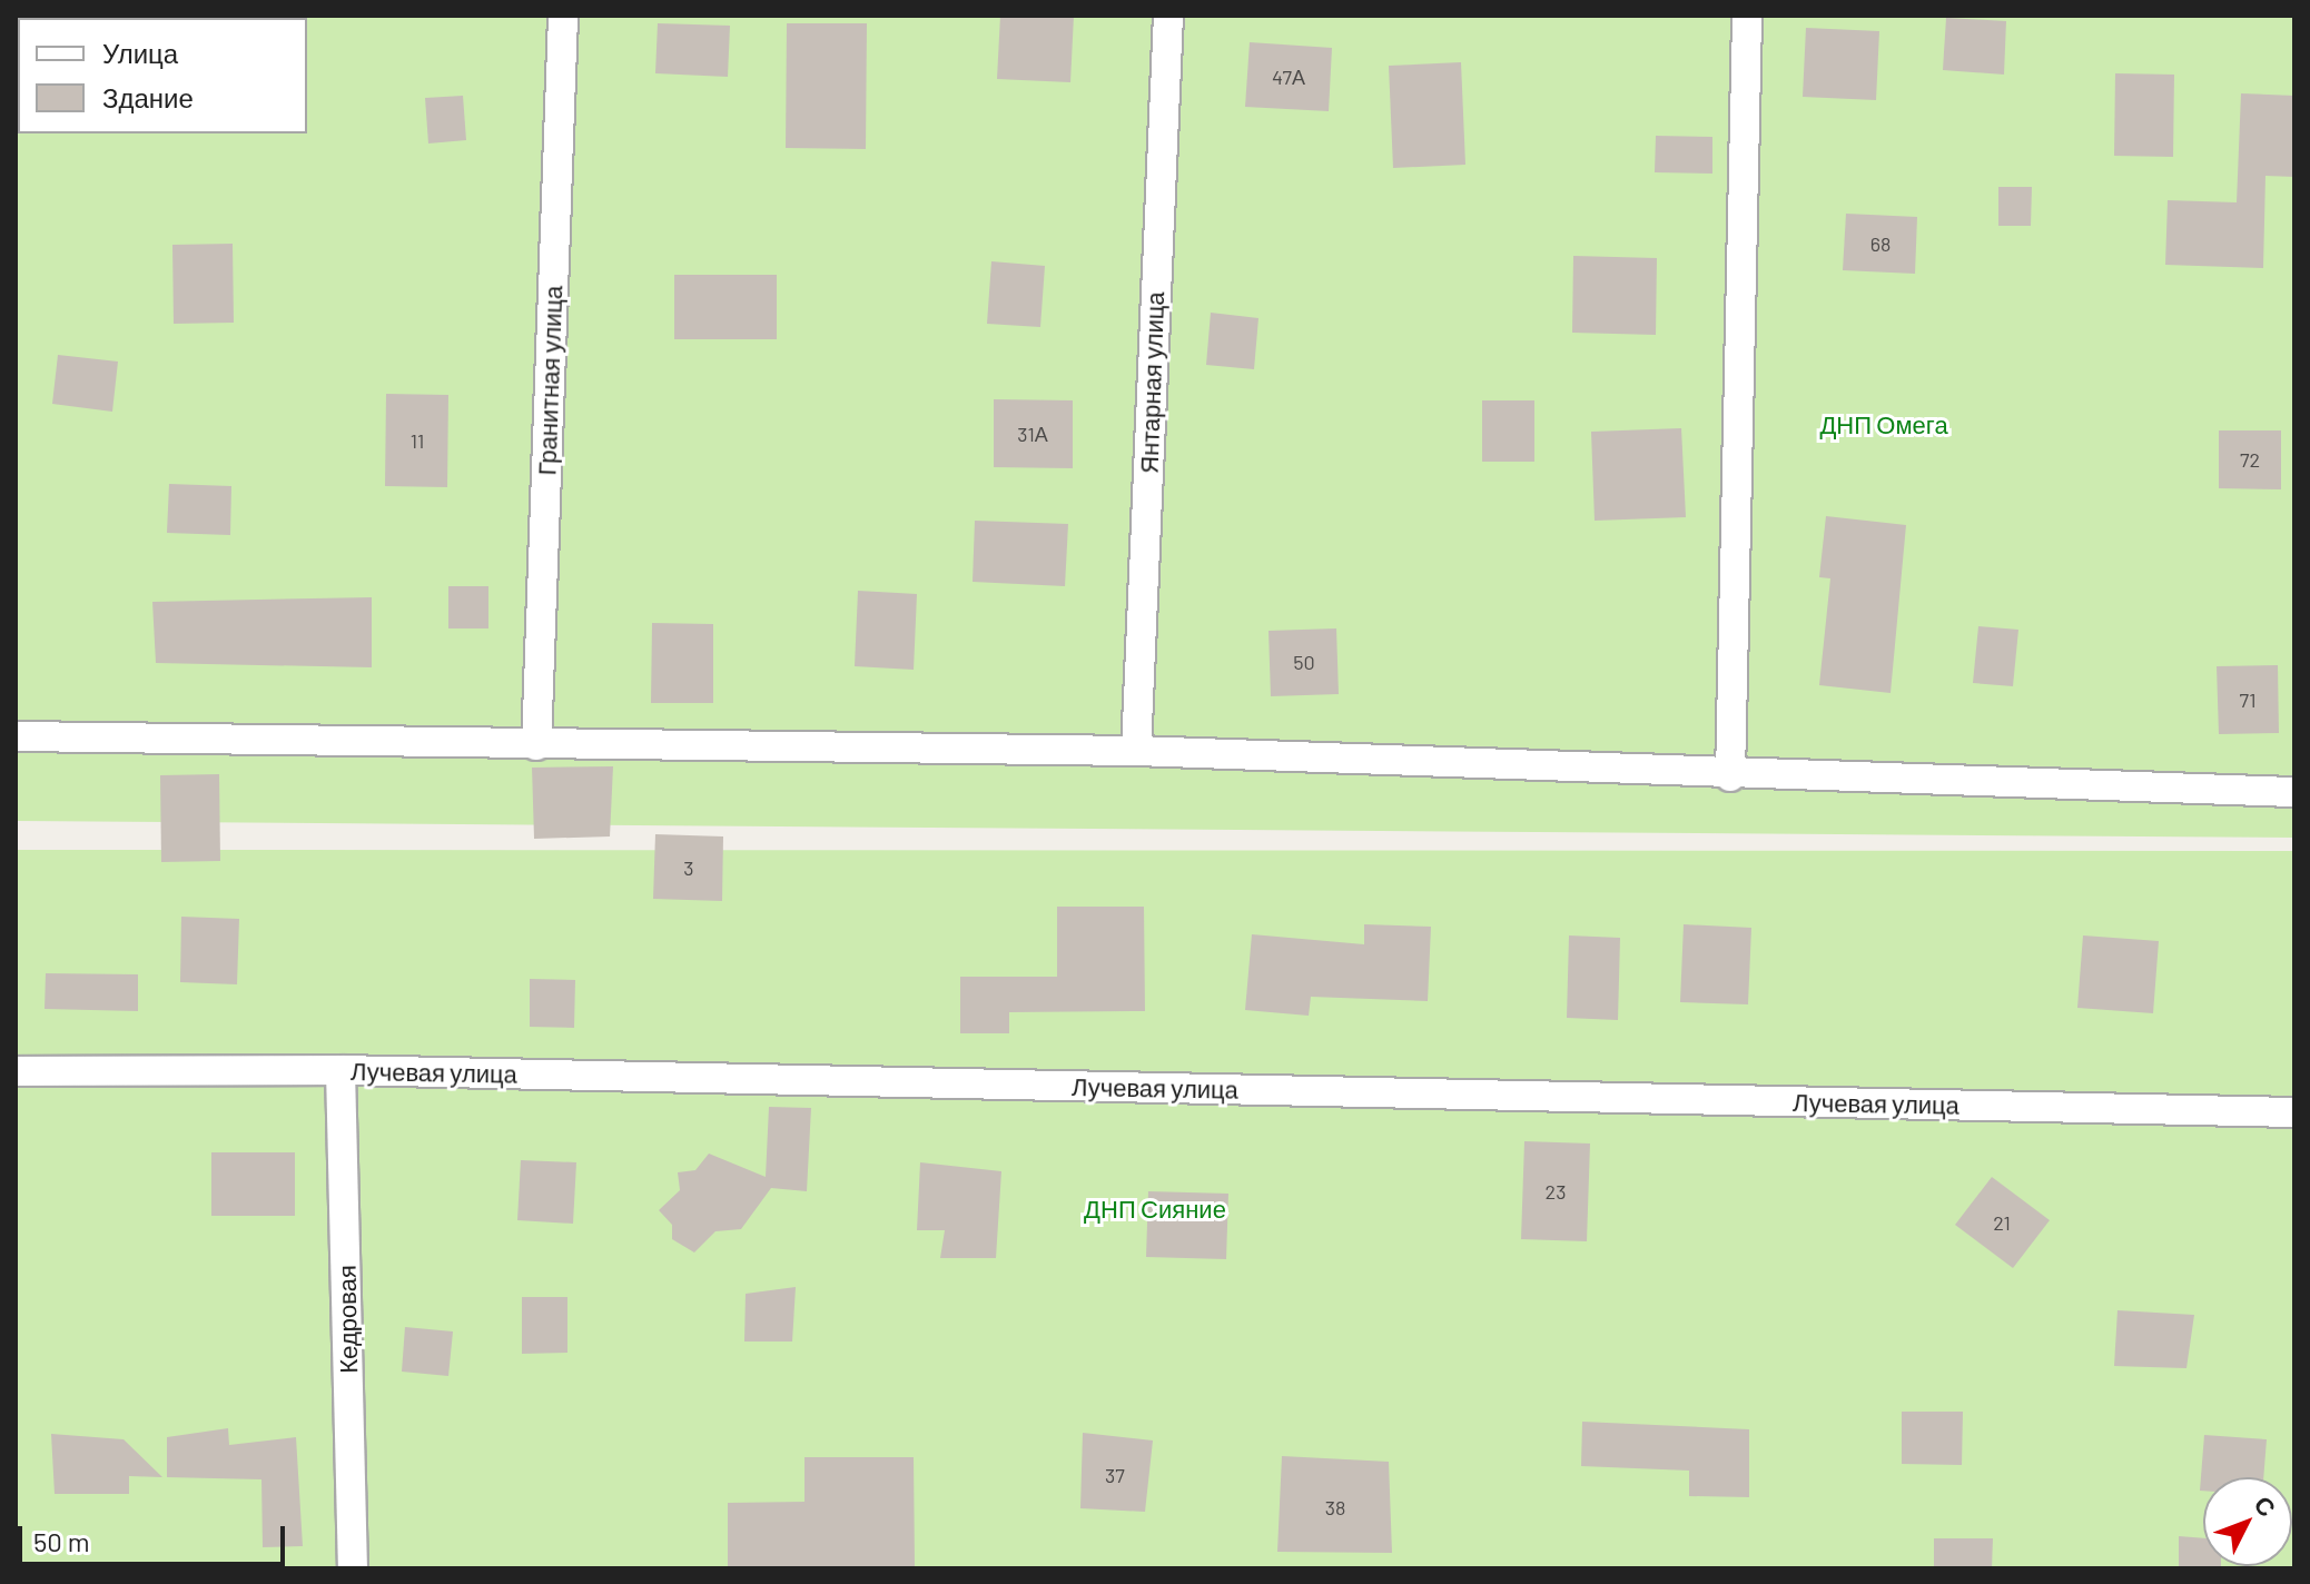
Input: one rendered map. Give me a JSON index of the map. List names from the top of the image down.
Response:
{
  "streets": {
    "street": [
      "Гранитная улица",
      "Янтарная улица",
      "Лучевая улица",
      "Кедровая"
    ]
  },
  "crossings": [
    ["Лучевая улица", "Кедровая"]
  ],
  "parks": ["ДНП Омега", "ДНП Сияние"],
  "house_numbers": [
    "47А",
    "68",
    "31А",
    "11",
    "72",
    "50",
    "71",
    "3",
    "23",
    "21",
    "37",
    "38"
  ],
  "legend": ["Улица", "Здание"],
  "scale_bar": "50 m",
  "north": "top right"
}
